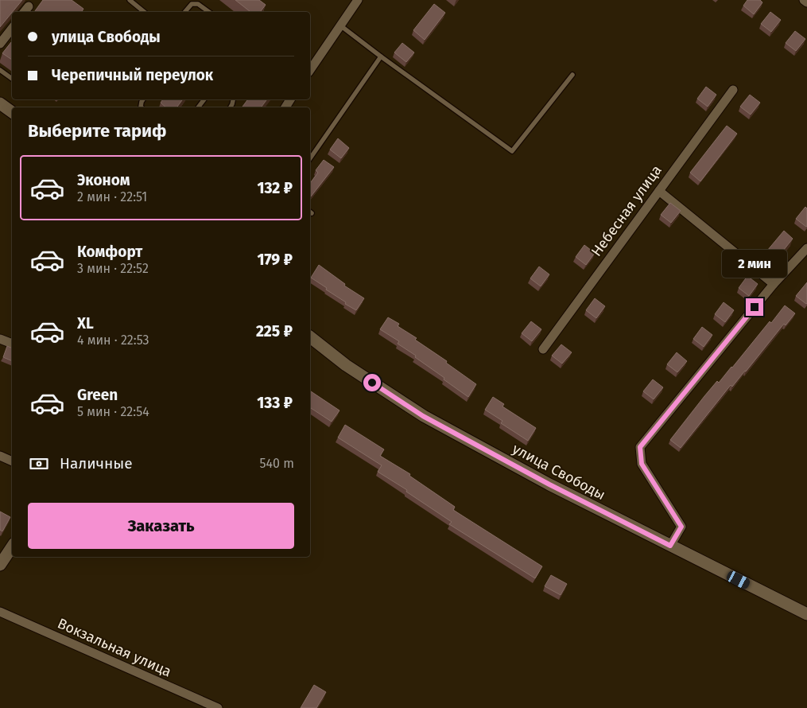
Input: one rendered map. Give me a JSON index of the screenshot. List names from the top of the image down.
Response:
{
  "streets": {
    "main road": ["улица Свободы"],
    "street": ["Небесная улица", "Вокзальная улица"]
  },
  "page": {
    "banner": ["улица Свободы", "Черепичный переулок"],
    "heading": "Выберите тариф",
    "list": [
      {
        "name": "Эконом",
        "note": "2 мин · 22:51",
        "value": "132 ₽"
      },
      {
        "name": "Комфорт",
        "note": "3 мин · 22:52",
        "value": "179 ₽"
      },
      {
        "name": "XL",
        "note": "4 мин · 22:53",
        "value": "225 ₽"
      },
      {
        "name": "Green",
        "note": "5 мин · 22:54",
        "value": "133 ₽"
      }
    ],
    "bubble": "2 мин",
    "pay": ["Наличные", "540 m"],
    "buttons": "Заказать"
  }
}
